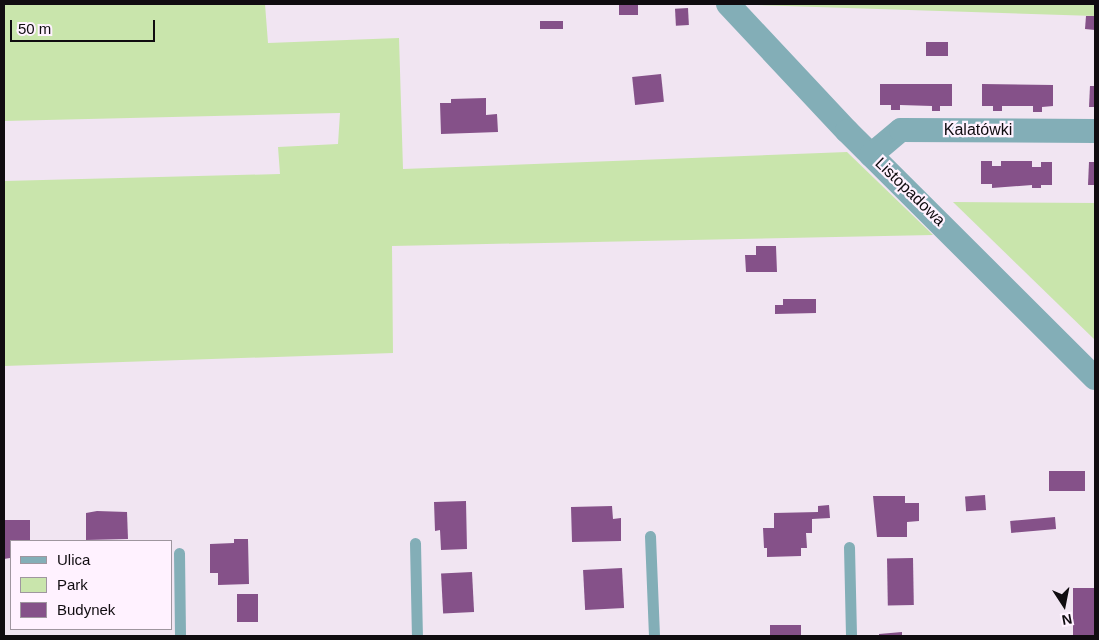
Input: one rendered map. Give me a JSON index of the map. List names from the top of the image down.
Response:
{
  "streets": {
    "street": ["Kalatówki", "Listopadowa"]
  },
  "crossings": [
    ["Kalatówki", "Listopadowa"]
  ],
  "legend": ["Ulica", "Park", "Budynek"],
  "scale_bar": "50 m",
  "north": "bottom"
}
